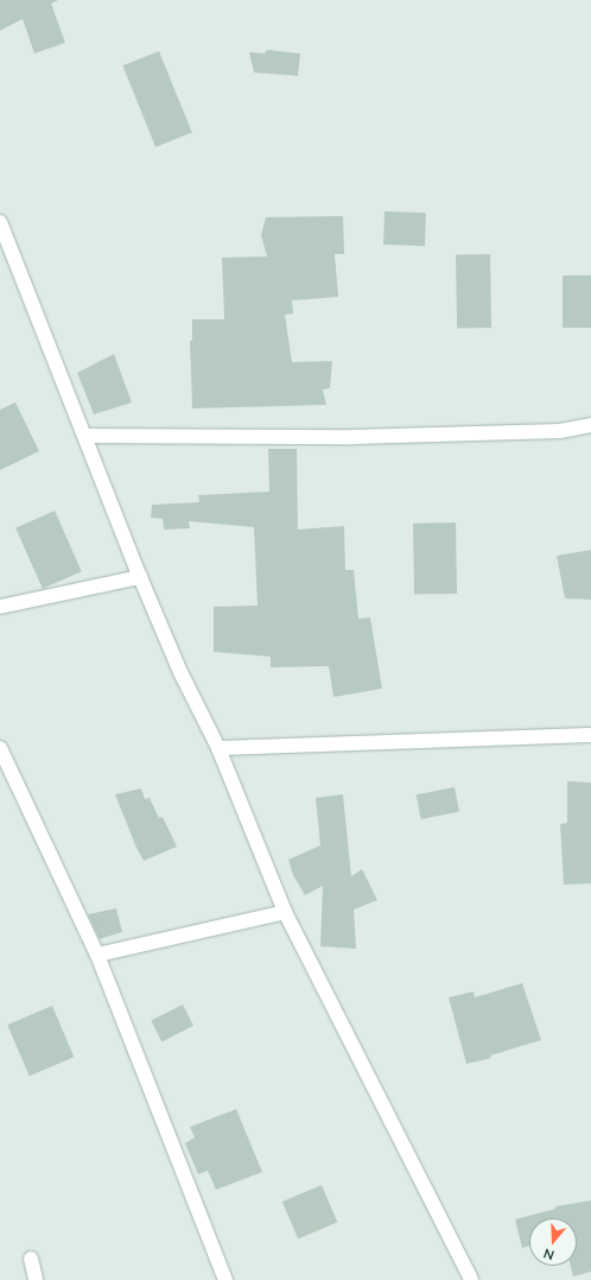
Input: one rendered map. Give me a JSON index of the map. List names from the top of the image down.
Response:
{
  "north": "bottom"
}
